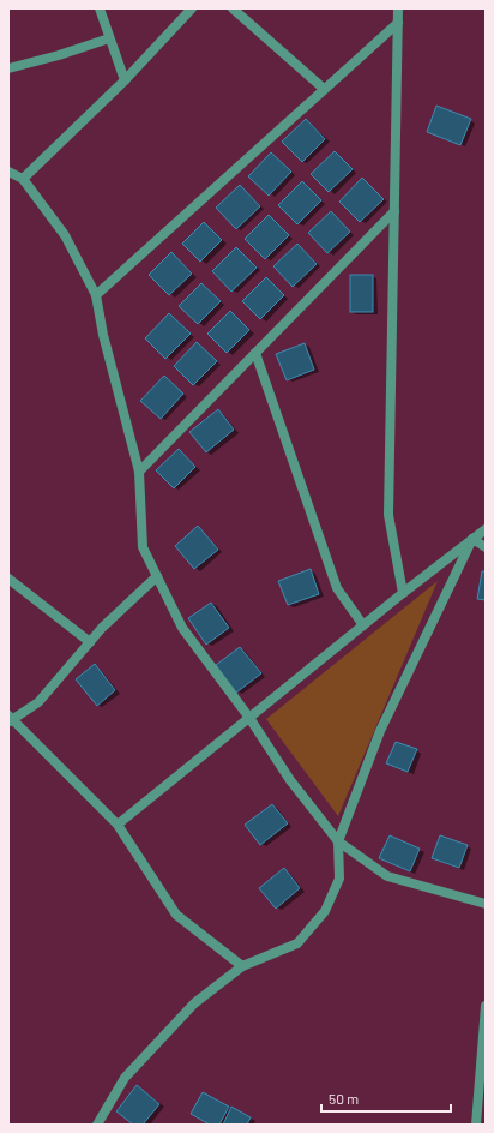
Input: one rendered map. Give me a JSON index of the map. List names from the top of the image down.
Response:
{
  "scale_bar": "50 m"
}
